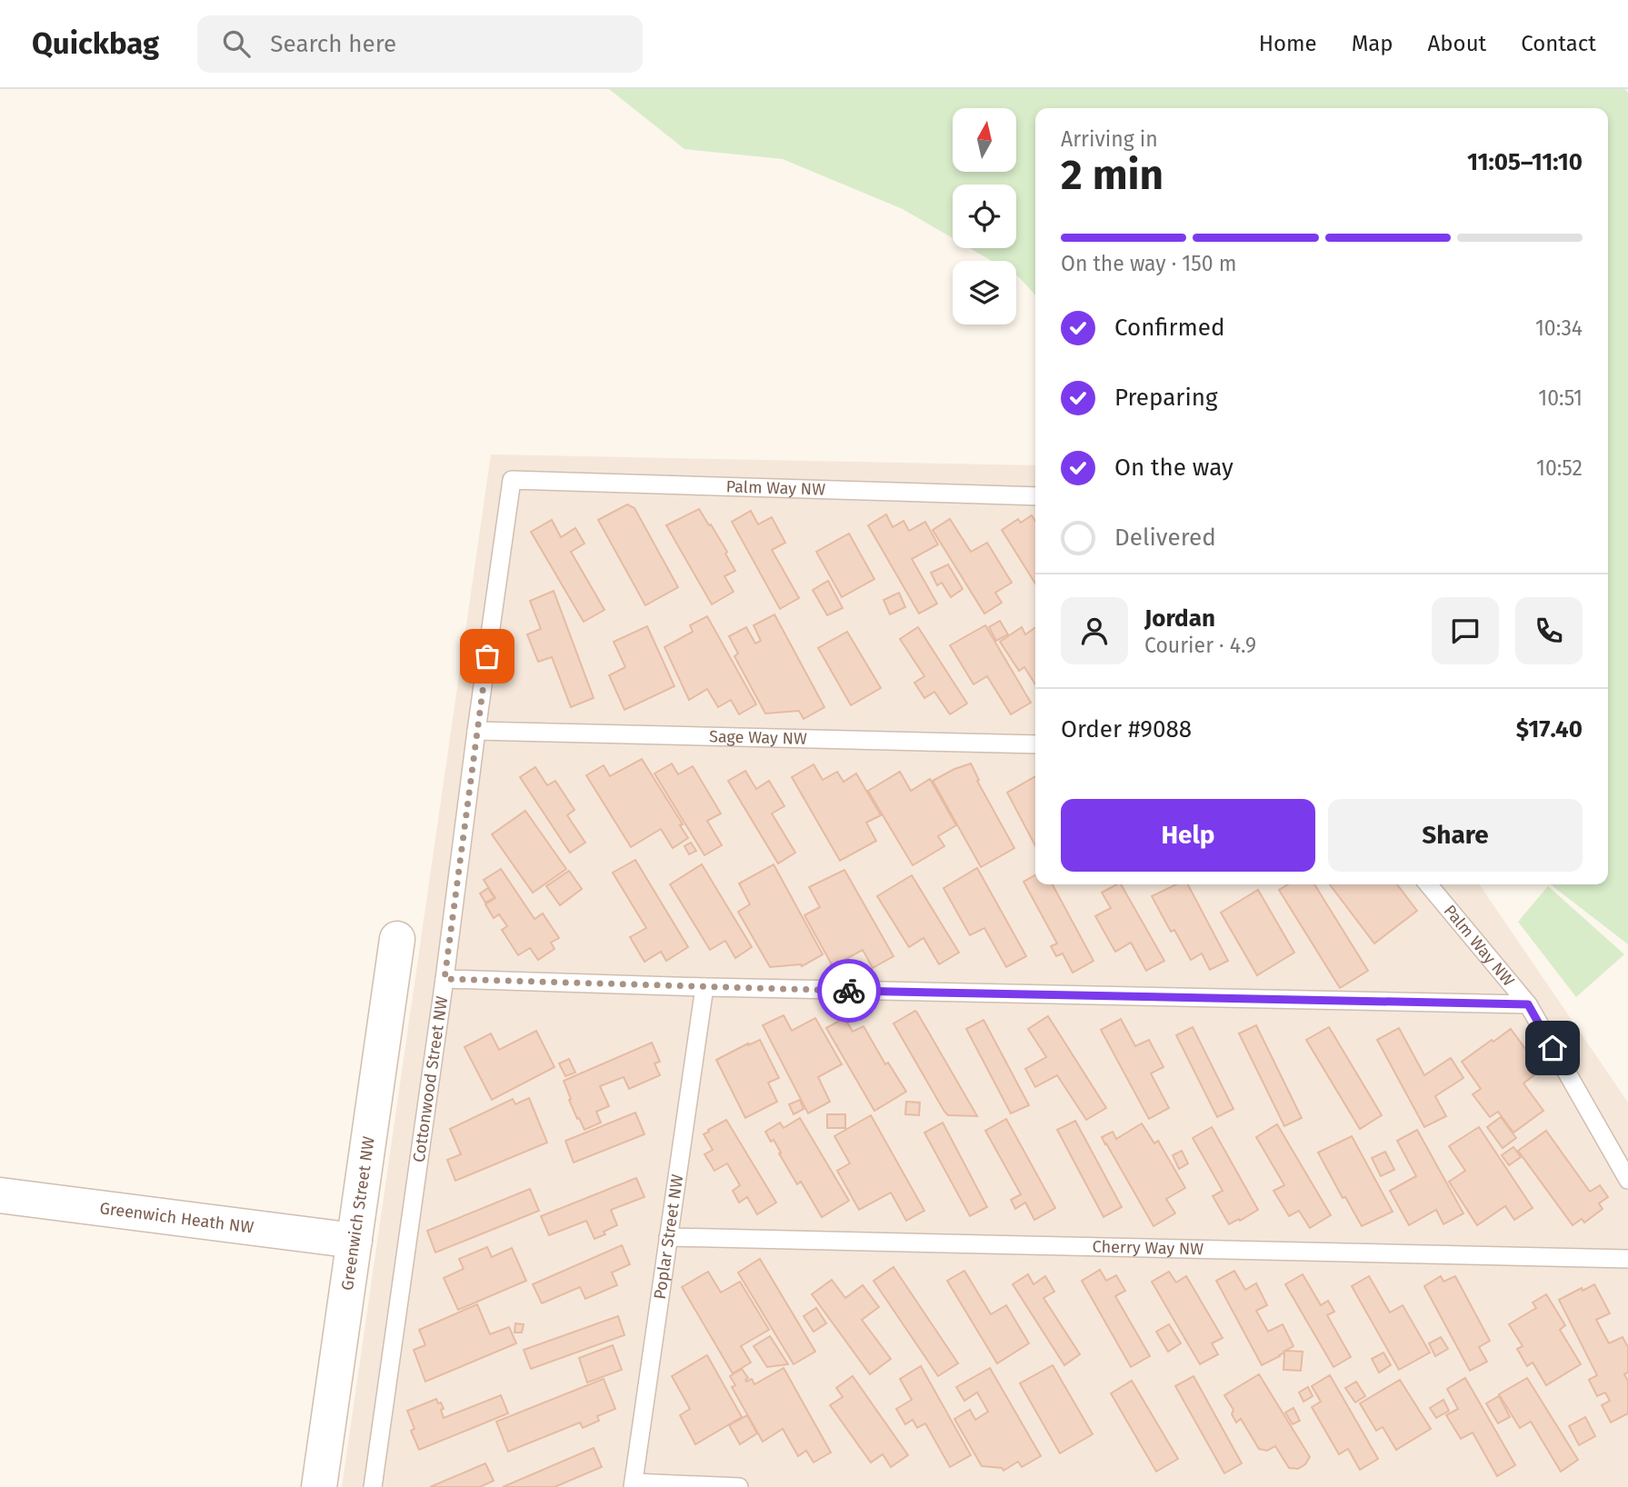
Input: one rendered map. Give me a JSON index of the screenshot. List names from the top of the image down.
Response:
{
  "streets": {
    "street": ["Greenwich Street NW", "Greenwich Heath NW"],
    "lane": [
      "Palm Way NW",
      "Sage Way NW",
      "Cottonwood Street NW",
      "Poplar Street NW",
      "Cherry Way NW"
    ]
  },
  "crossings": [
    ["Palm Way NW", "Cottonwood Street NW"],
    ["Sage Way NW", "Cottonwood Street NW"],
    ["Greenwich Street NW", "Greenwich Heath NW"],
    ["Poplar Street NW", "Cherry Way NW"]
  ],
  "north": "top",
  "page": {
    "header": "Quickbag",
    "search": "Search here",
    "nav": [
      "Home",
      "Map",
      "About",
      "Contact"
    ],
    "heading": ["2 min", "Arriving in", "11:05–11:10"],
    "panel": [
      "Jordan",
      "Courier · 4.9",
      "Order #9088",
      "$17.40"
    ],
    "bar": "On the way · 150 m",
    "list": [
      ["Confirmed", "10:34"],
      ["Preparing", "10:51"],
      ["On the way", "10:52"],
      "Delivered"
    ],
    "buttons": ["Help", "Share"]
  }
}
